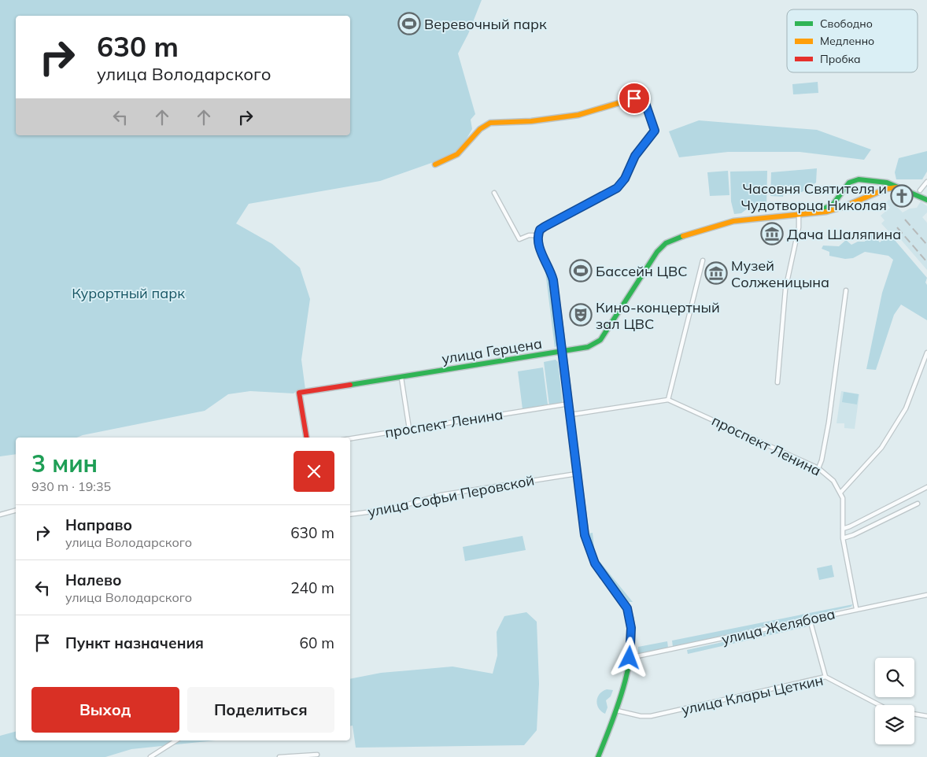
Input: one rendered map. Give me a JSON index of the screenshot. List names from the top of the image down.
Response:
{
  "streets": {
    "main road": ["улица Герцена"],
    "street": [
      "проспект Ленина",
      "улица Софьи Перовской",
      "улица Желябова",
      "улица Клары Цеткин"
    ]
  },
  "crossings": [
    ["проспект Ленина", "улица Желябова"]
  ],
  "parks": ["Курортный парк"],
  "places": {
    "sports": ["Веревочный парк", "Бассейн ЦВС"],
    "church": ["Часовня Святителя и Чудотворца Николая"],
    "museum": ["Дача Шаляпина", "Музей Солженицына"],
    "theatre": ["Кино-концертный зал ЦВС"]
  },
  "legend": ["Свободно", "Медленно", "Пробка"],
  "page": {
    "turn": ["630 m", "улица Володарского"],
    "heading": ["3 мин", "930 m · 19:35"],
    "list": [
      {
        "name": "Направо",
        "note": "улица Володарского",
        "value": "630 m"
      },
      {
        "name": "Налево",
        "note": "улица Володарского",
        "value": "240 m"
      },
      {
        "name": "Пункт назначения",
        "value": "60 m"
      }
    ],
    "buttons": ["Выход", "Поделиться"]
  }
}
